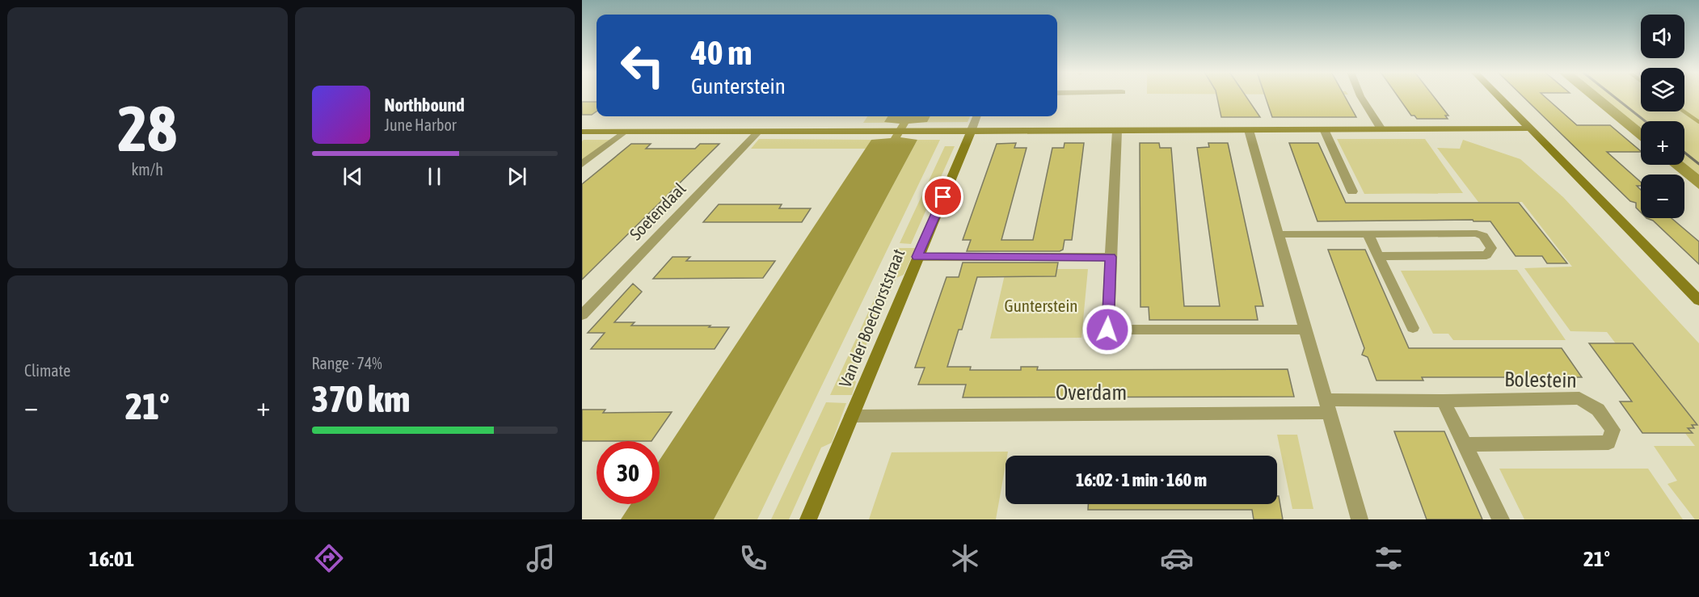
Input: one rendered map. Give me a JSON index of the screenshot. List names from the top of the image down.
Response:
{
  "streets": {
    "street": [
      "Soetendaal",
      "Van der Boechorststraat",
      "Bolestein",
      "Overdam"
    ]
  },
  "crossings": [
    ["Van der Boechorststraat", "Overdam"],
    ["Bolestein", "Overdam"]
  ],
  "parks": ["Gunterstein"],
  "page": {
    "tile": [
      ["28", "km/h"],
      "Climate",
      ["Range · 74%", "370 km"]
    ],
    "map_buttons": ["+", "−"],
    "turn": ["40 m", "Gunterstein"],
    "song": ["Northbound", "June Harbor"],
    "heat": ["−", "21°", "+"],
    "limit": "30",
    "trip": "16:02 · 1 min · 160 m",
    "tabs": ["16:01", "21°"]
  }
}
